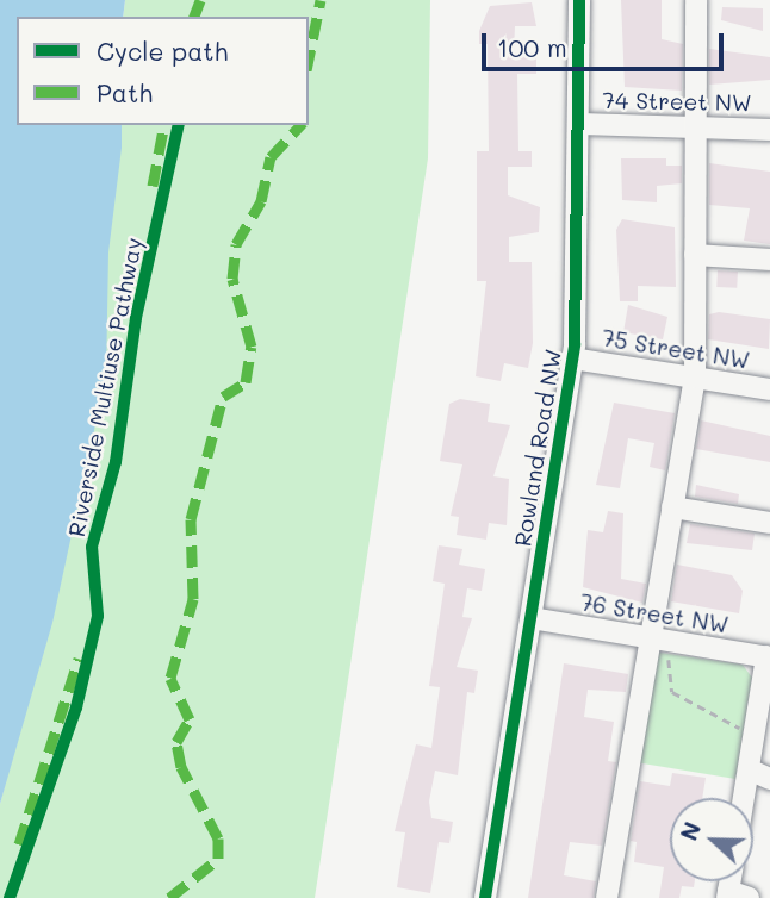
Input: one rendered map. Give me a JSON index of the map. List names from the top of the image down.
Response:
{
  "streets": {
    "street": [
      "74 Street NW",
      "75 Street NW",
      "Rowland Road NW",
      "76 Street NW"
    ],
    "cycle path": ["Riverside Multiuse Pathway"]
  },
  "crossings": [
    ["74 Street NW", "Rowland Road NW"],
    ["75 Street NW", "Rowland Road NW"],
    ["Rowland Road NW", "76 Street NW"]
  ],
  "legend": ["Cycle path", "Path"],
  "scale_bar": "100 m",
  "north": "left"
}
